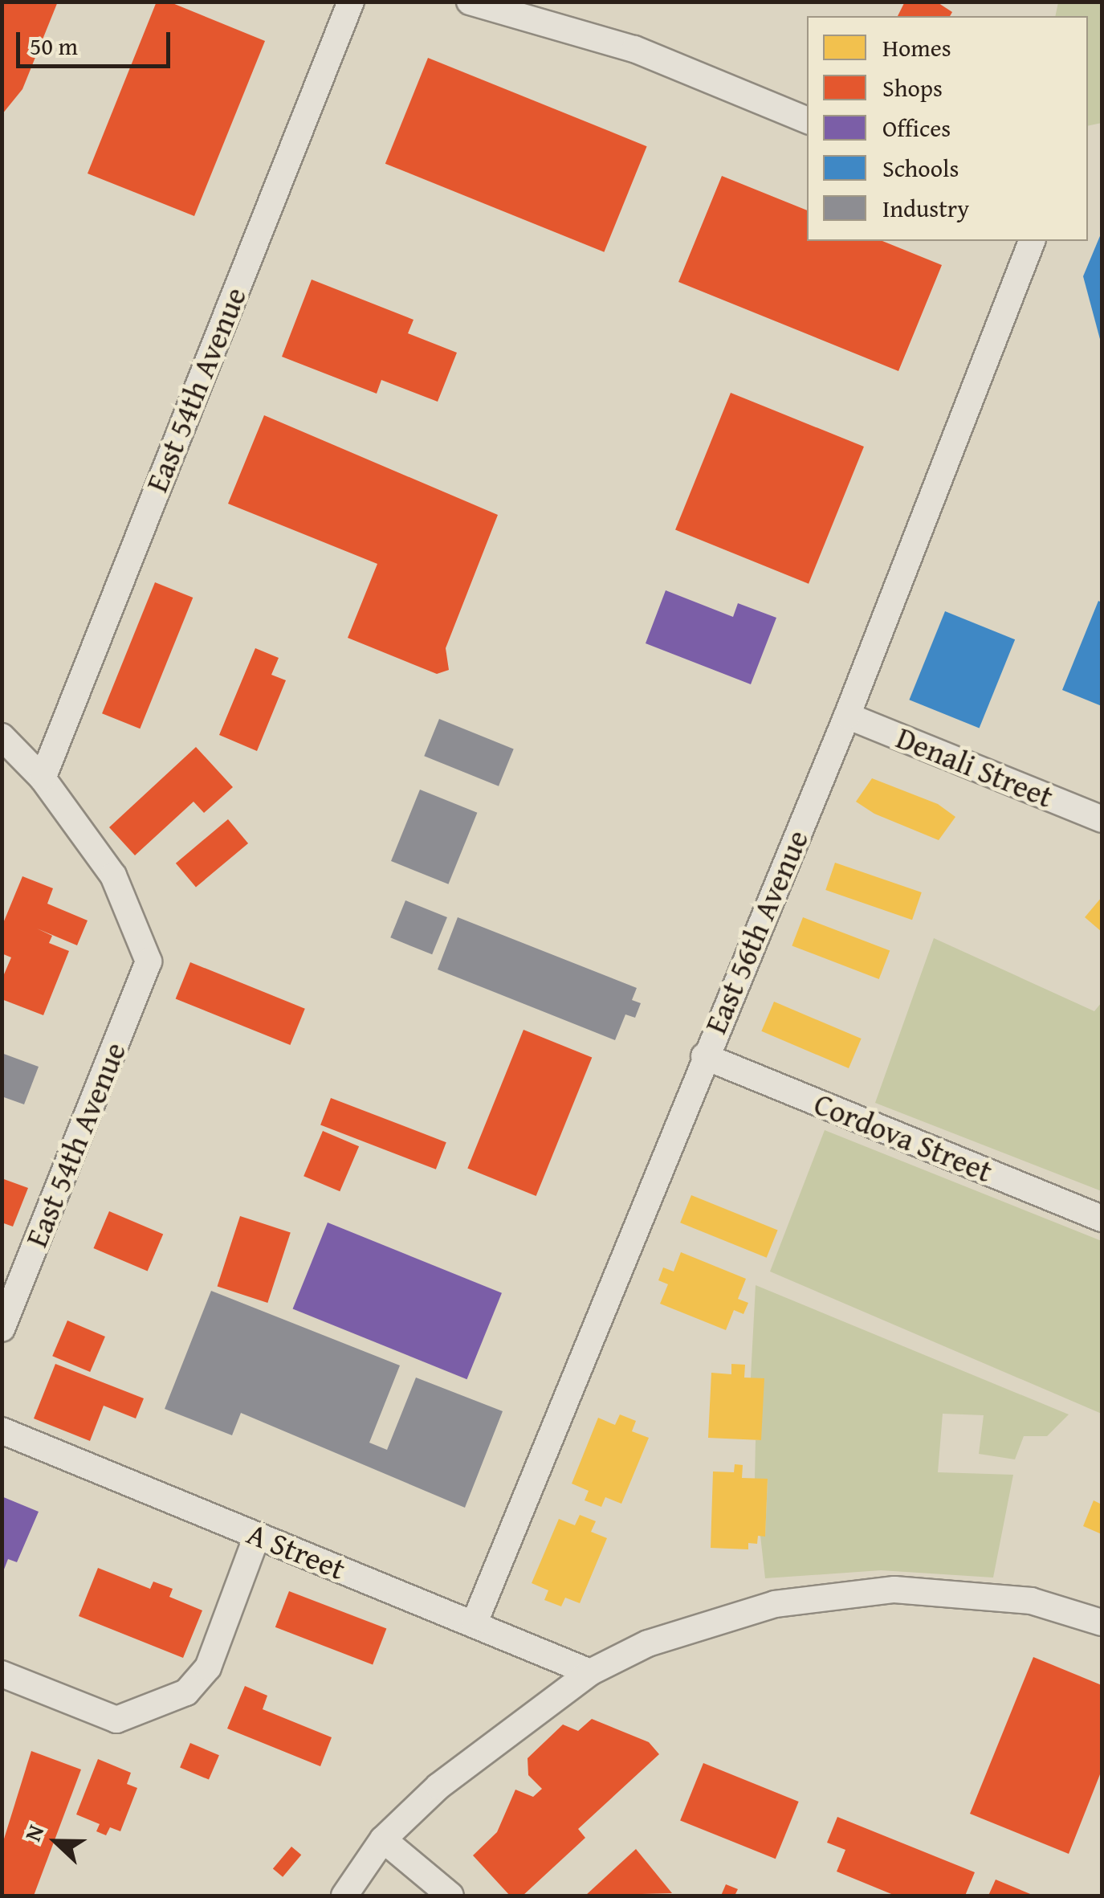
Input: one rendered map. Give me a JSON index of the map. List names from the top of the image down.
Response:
{
  "streets": {
    "street": [
      "East 54th Avenue",
      "Denali Street",
      "East 56th Avenue",
      "Cordova Street",
      "A Street"
    ]
  },
  "crossings": [
    ["Denali Street", "East 56th Avenue"],
    ["East 56th Avenue", "Cordova Street"],
    ["East 56th Avenue", "A Street"]
  ],
  "legend": [
    "Homes",
    "Shops",
    "Offices",
    "Schools",
    "Industry"
  ],
  "scale_bar": "50 m",
  "north": "left"
}
